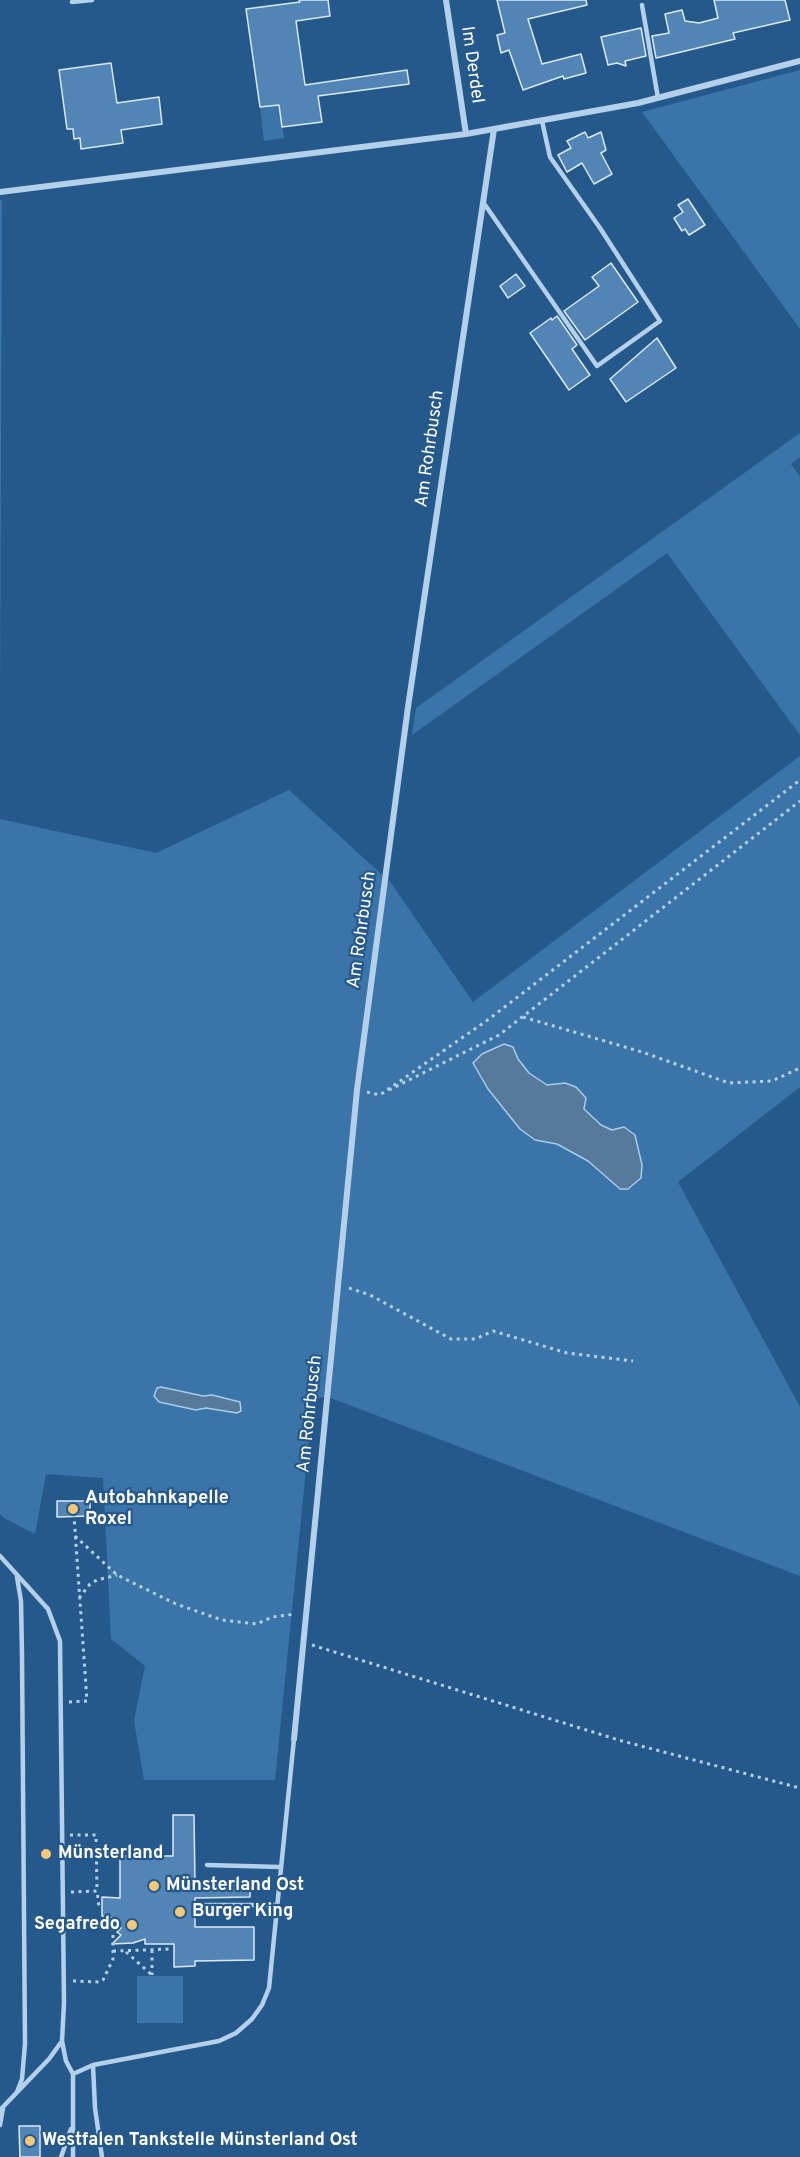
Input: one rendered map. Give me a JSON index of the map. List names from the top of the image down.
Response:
{
  "streets": {
    "street": ["Im Derdel", "Am Rohrbusch"]
  },
  "places": [
    "Autobahnkapelle Roxel",
    "Münsterland",
    "Münsterland Ost",
    "Burger King",
    "Segafredo",
    "Westfalen Tankstelle Münsterland Ost"
  ]
}
